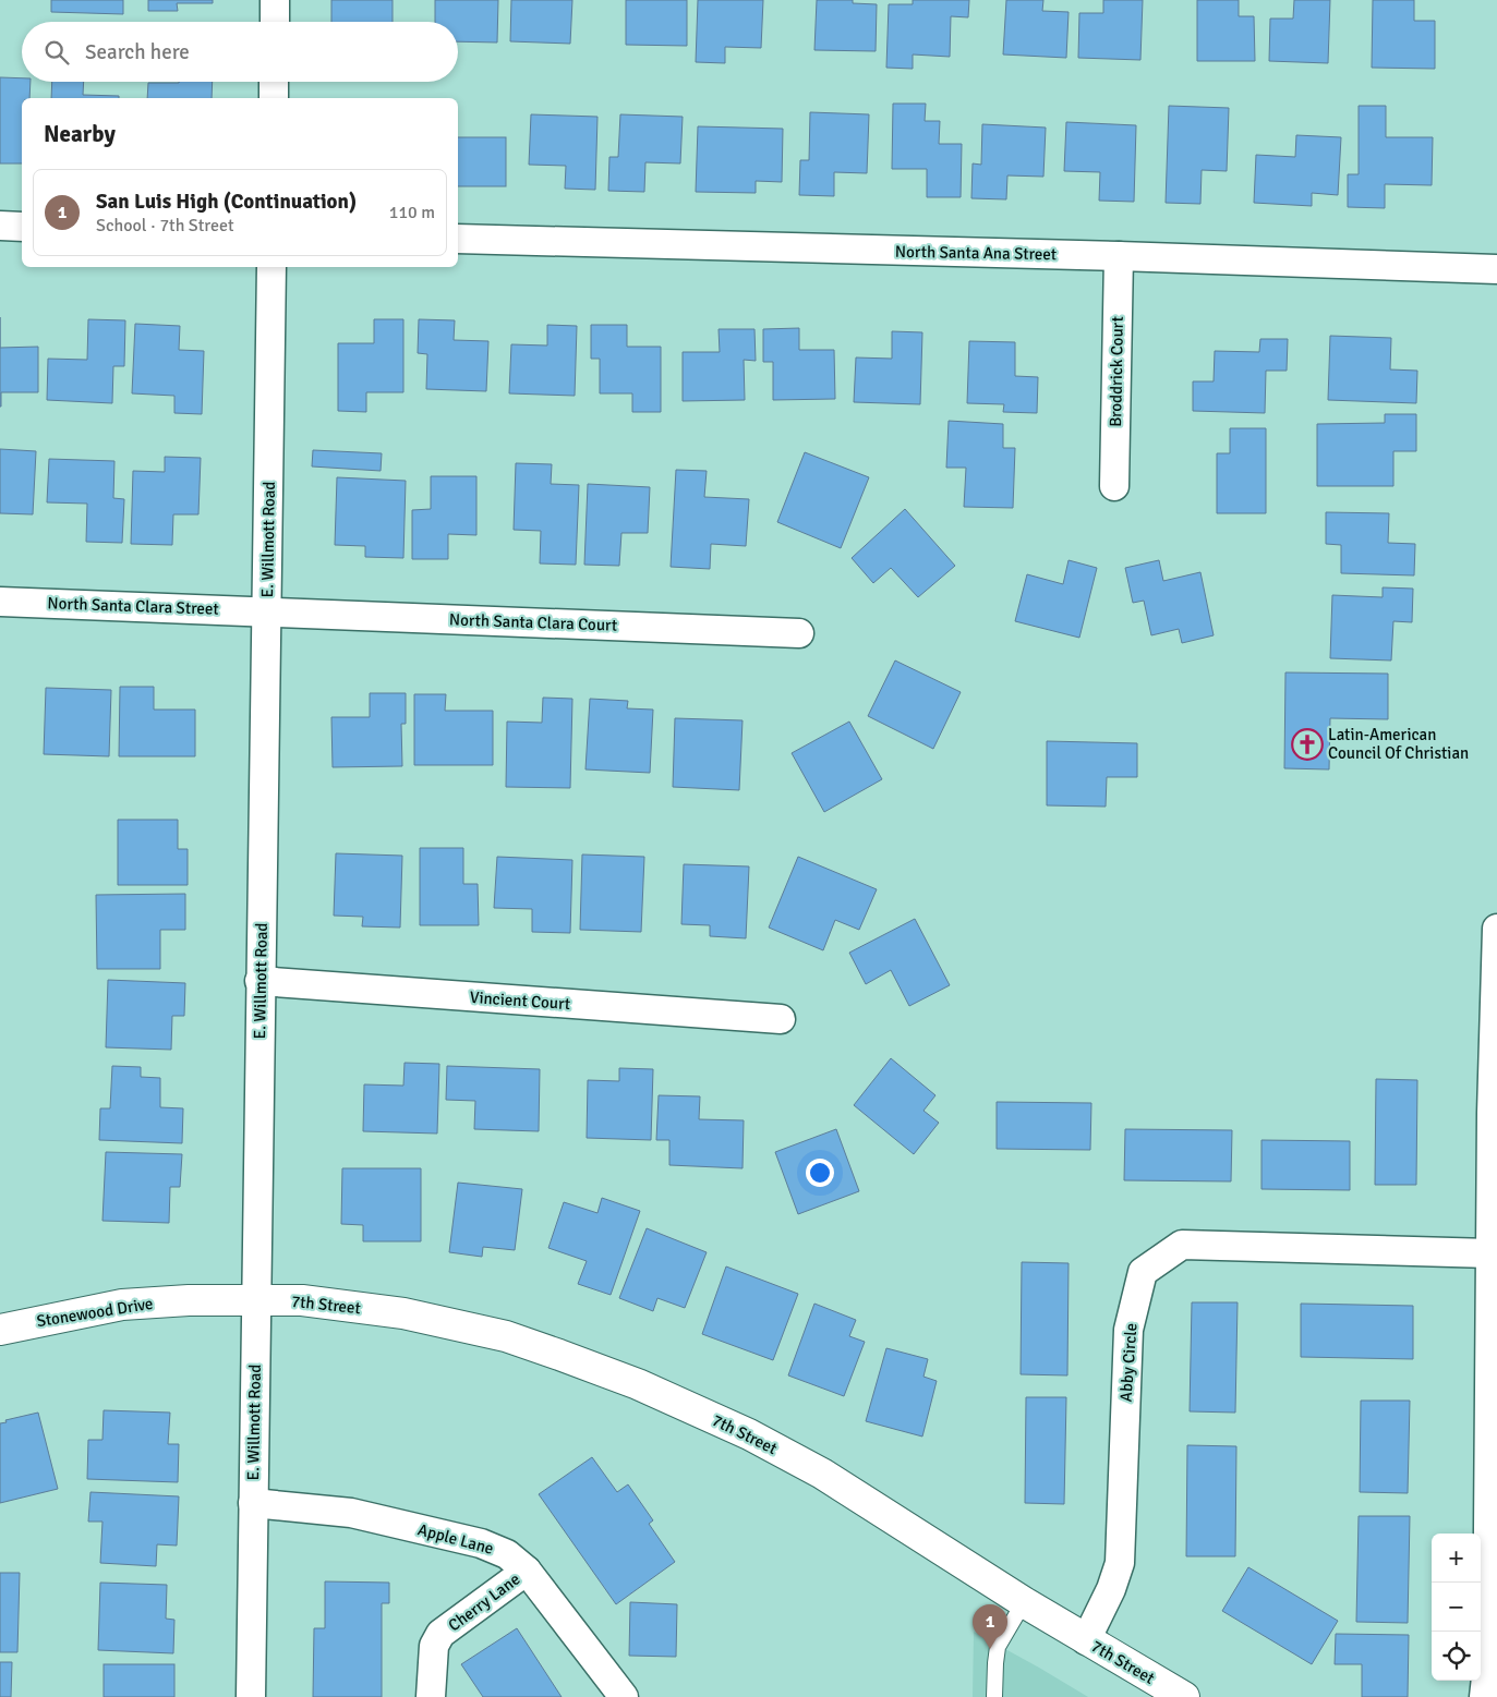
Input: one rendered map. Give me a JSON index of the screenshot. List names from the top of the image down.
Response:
{
  "streets": {
    "street": [
      "North Santa Ana Street",
      "Broddrick Court",
      "E. Willmott Road",
      "North Santa Clara Street",
      "North Santa Clara Court",
      "Vincient Court",
      "7th Street",
      "Stonewood Drive",
      "Abby Circle",
      "Apple Lane",
      "Cherry Lane"
    ]
  },
  "crossings": [
    ["North Santa Ana Street", "Broddrick Court"],
    ["E. Willmott Road", "North Santa Clara Street"],
    ["E. Willmott Road", "North Santa Clara Court"],
    ["E. Willmott Road", "Vincient Court"],
    ["E. Willmott Road", "7th Street"],
    ["E. Willmott Road", "Stonewood Drive"],
    ["E. Willmott Road", "Apple Lane"],
    ["North Santa Clara Street", "North Santa Clara Court"],
    ["7th Street", "Stonewood Drive"],
    ["7th Street", "Abby Circle"],
    ["Apple Lane", "Cherry Lane"]
  ],
  "places": {
    "church": ["Latin-American Council Of Christian"]
  },
  "page": {
    "search": "Search here",
    "heading": "Nearby",
    "list": [
      {
        "mark": "1",
        "name": "San Luis High (Continuation)",
        "note": "School · 7th Street",
        "value": "110 m"
      }
    ],
    "map_buttons": ["+", "−"],
    "pins": "1"
  }
}
